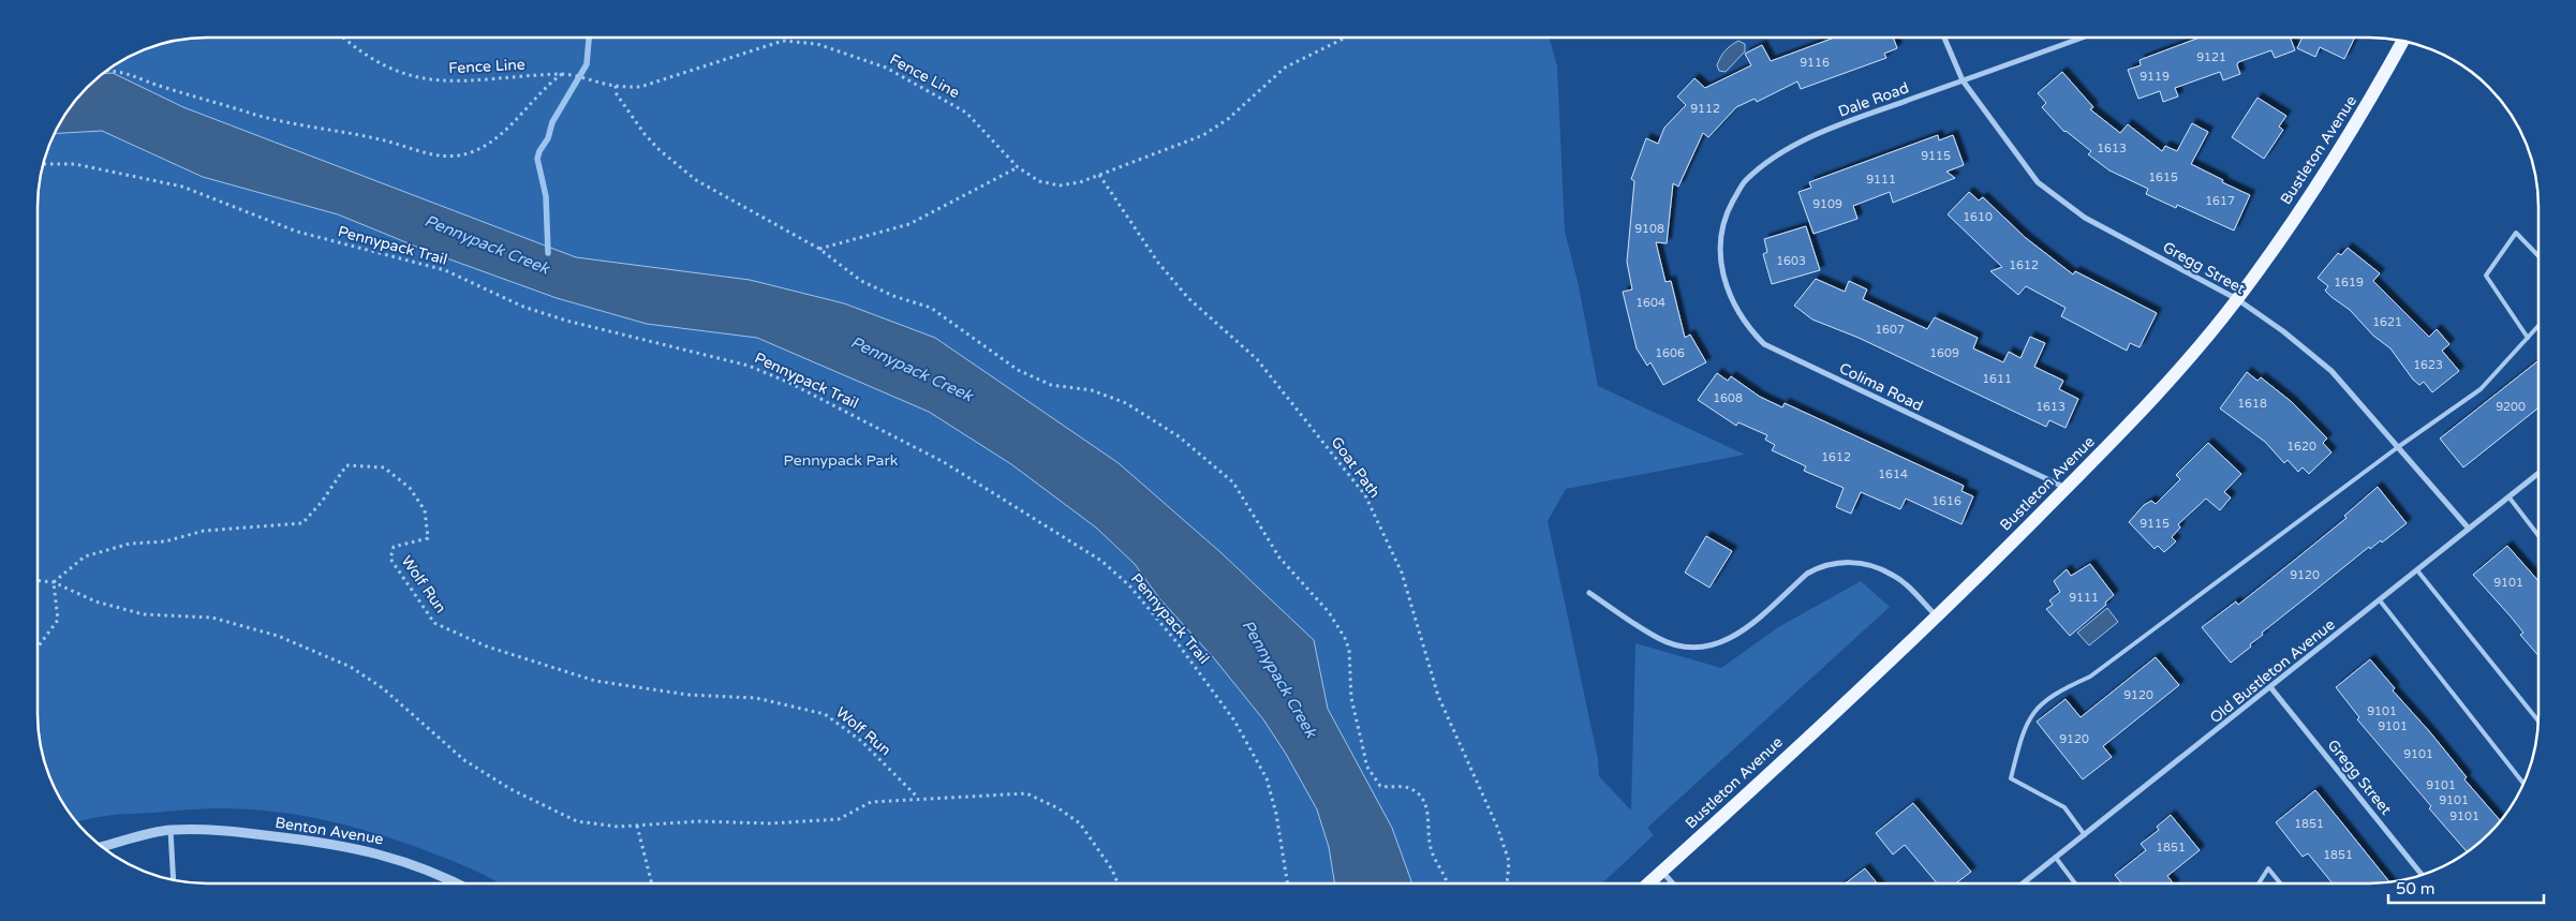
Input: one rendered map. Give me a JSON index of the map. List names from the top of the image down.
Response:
{
  "streets": {
    "main road": ["Bustleton Avenue"],
    "street": [
      "Dale Road",
      "Gregg Street",
      "Colima Road",
      "Old Bustleton Avenue",
      "Benton Avenue"
    ],
    "path": [
      "Fence Line",
      "Pennypack Trail",
      "Goat Path",
      "Wolf Run"
    ]
  },
  "crossings": [
    ["Fence Line", "Goat Path"],
    ["Dale Road", "Gregg Street"],
    ["Dale Road", "Colima Road"],
    ["Bustleton Avenue", "Gregg Street"],
    ["Bustleton Avenue", "Colima Road"],
    ["Gregg Street", "Old Bustleton Avenue"]
  ],
  "water": ["Pennypack Creek"],
  "parks": ["Pennypack Park"],
  "house_numbers": [
    "9121",
    "9116",
    "9119",
    "9112",
    "1613",
    "9115",
    "1615",
    "9111",
    "1617",
    "9109",
    "1610",
    "9108",
    "1603",
    "1612",
    "1619",
    "1604",
    "1621",
    "1607",
    "1606",
    "1609",
    "1623",
    "1611",
    "1608",
    "1618",
    "1613",
    "9200",
    "1620",
    "1612",
    "1614",
    "1616",
    "9115",
    "9120",
    "9101",
    "9111",
    "9120",
    "9101",
    "9101",
    "9120",
    "9101",
    "9101",
    "9101",
    "9101",
    "1851",
    "1851",
    "1851"
  ],
  "scale_bar": "50 m"
}
